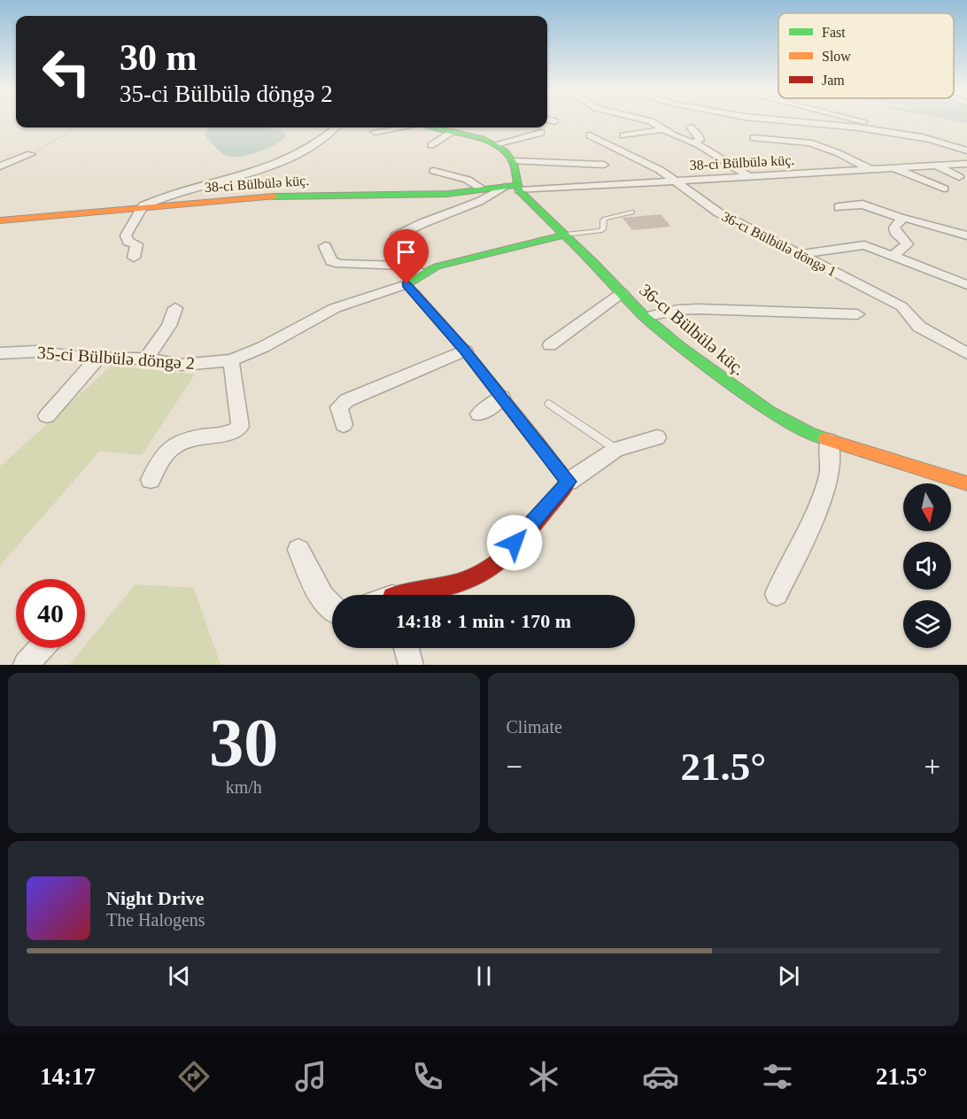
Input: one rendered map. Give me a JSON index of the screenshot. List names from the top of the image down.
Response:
{
  "streets": {
    "street": [
      "38-ci Bülbülə küç.",
      "36-cı Bülbülə döngə 1",
      "36-cı Bülbülə küç.",
      "35-ci Bülbülə döngə 2"
    ]
  },
  "crossings": [
    ["38-ci Bülbülə küç.", "36-cı Bülbülə döngə 1"],
    ["38-ci Bülbülə küç.", "36-cı Bülbülə küç."],
    ["36-cı Bülbülə küç.", "35-ci Bülbülə döngə 2"]
  ],
  "legend": ["Fast", "Slow", "Jam"],
  "north": "bottom",
  "page": {
    "turn": ["30 m", "35-ci Bülbülə döngə 2"],
    "limit": "40",
    "trip": "14:18 · 1 min · 170 m",
    "tile": [
      ["30", "km/h"],
      "Climate"
    ],
    "heat": ["−", "21.5°", "+"],
    "song": ["Night Drive", "The Halogens"],
    "tabs": ["14:17", "21.5°"]
  }
}
